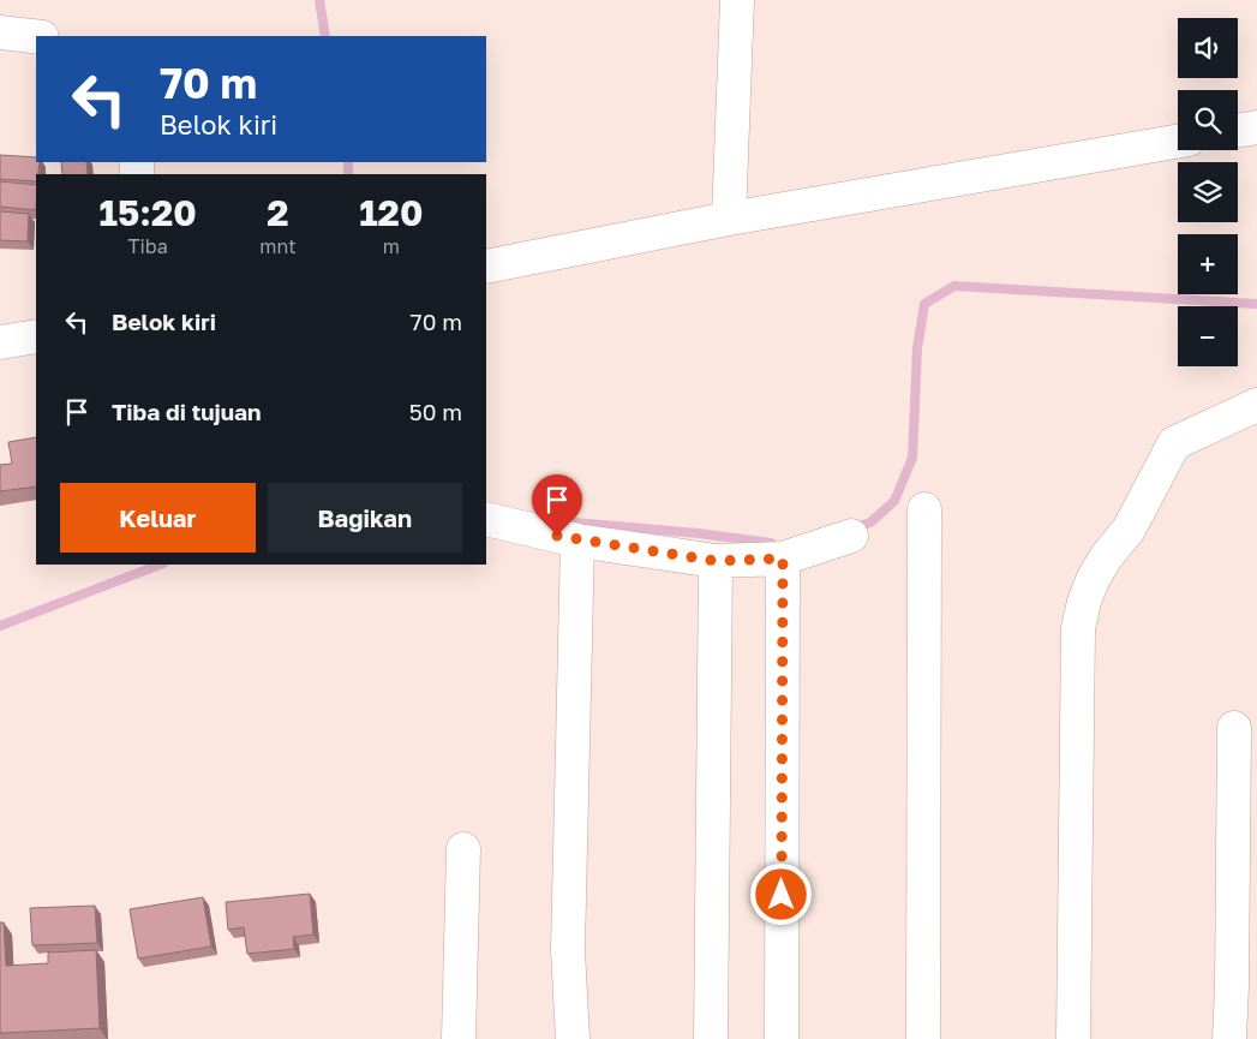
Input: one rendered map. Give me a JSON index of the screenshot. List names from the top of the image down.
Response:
{
  "page": {
    "map_buttons": ["+", "−"],
    "turn": ["70 m", "Belok kiri"],
    "eta": [
      "15:20",
      "Tiba",
      "2",
      "mnt",
      "120",
      "m"
    ],
    "list": [
      {
        "name": "Belok kiri",
        "value": "70 m"
      },
      {
        "name": "Tiba di tujuan",
        "value": "50 m"
      }
    ],
    "buttons": ["Keluar", "Bagikan"]
  }
}
